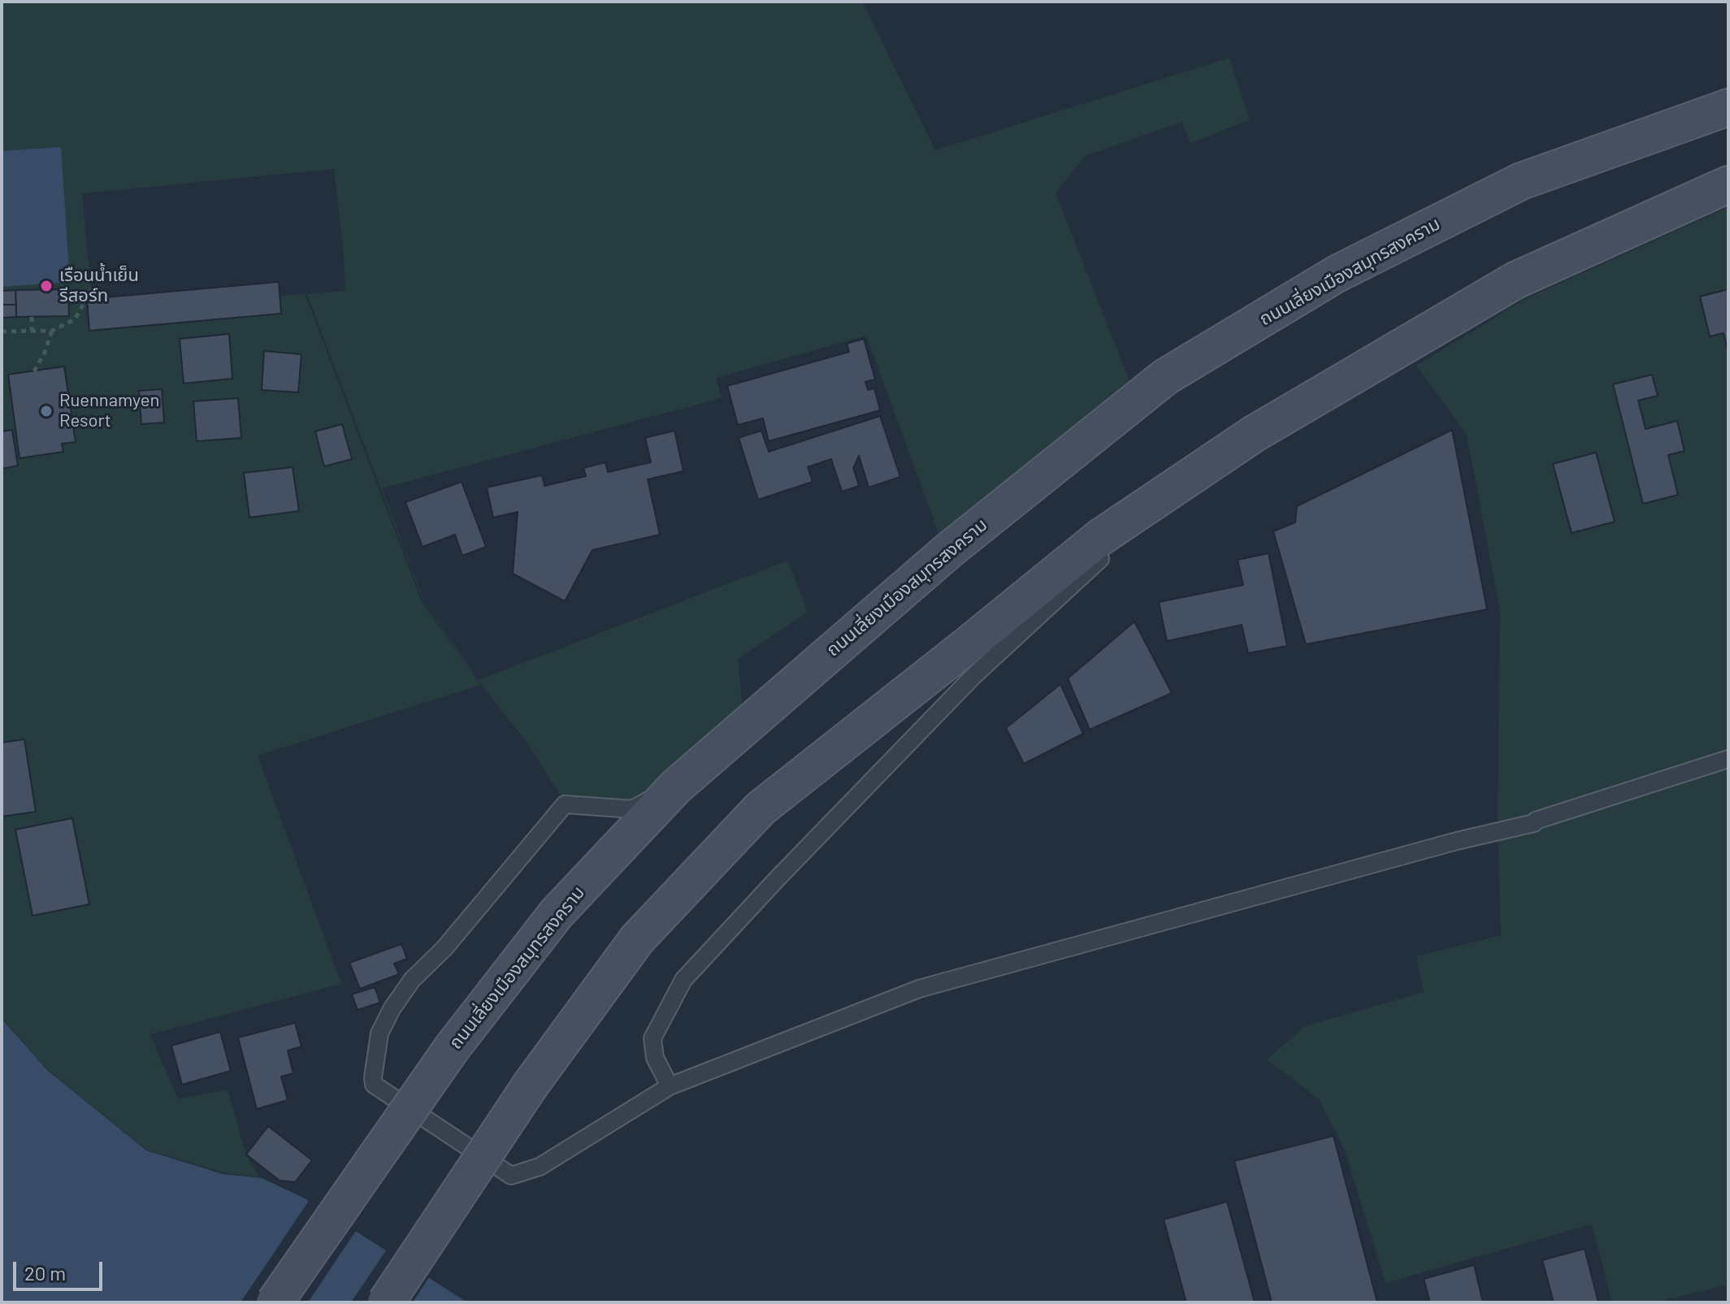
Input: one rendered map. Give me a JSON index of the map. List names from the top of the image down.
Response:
{
  "streets": {
    "main road": ["ถนนเลี่ยงเมืองสมุทรสงคราม"]
  },
  "places": ["เรือนน้ำเย็น รีสอร์ท", "Ruennamyen Resort"],
  "scale_bar": "20 m"
}
